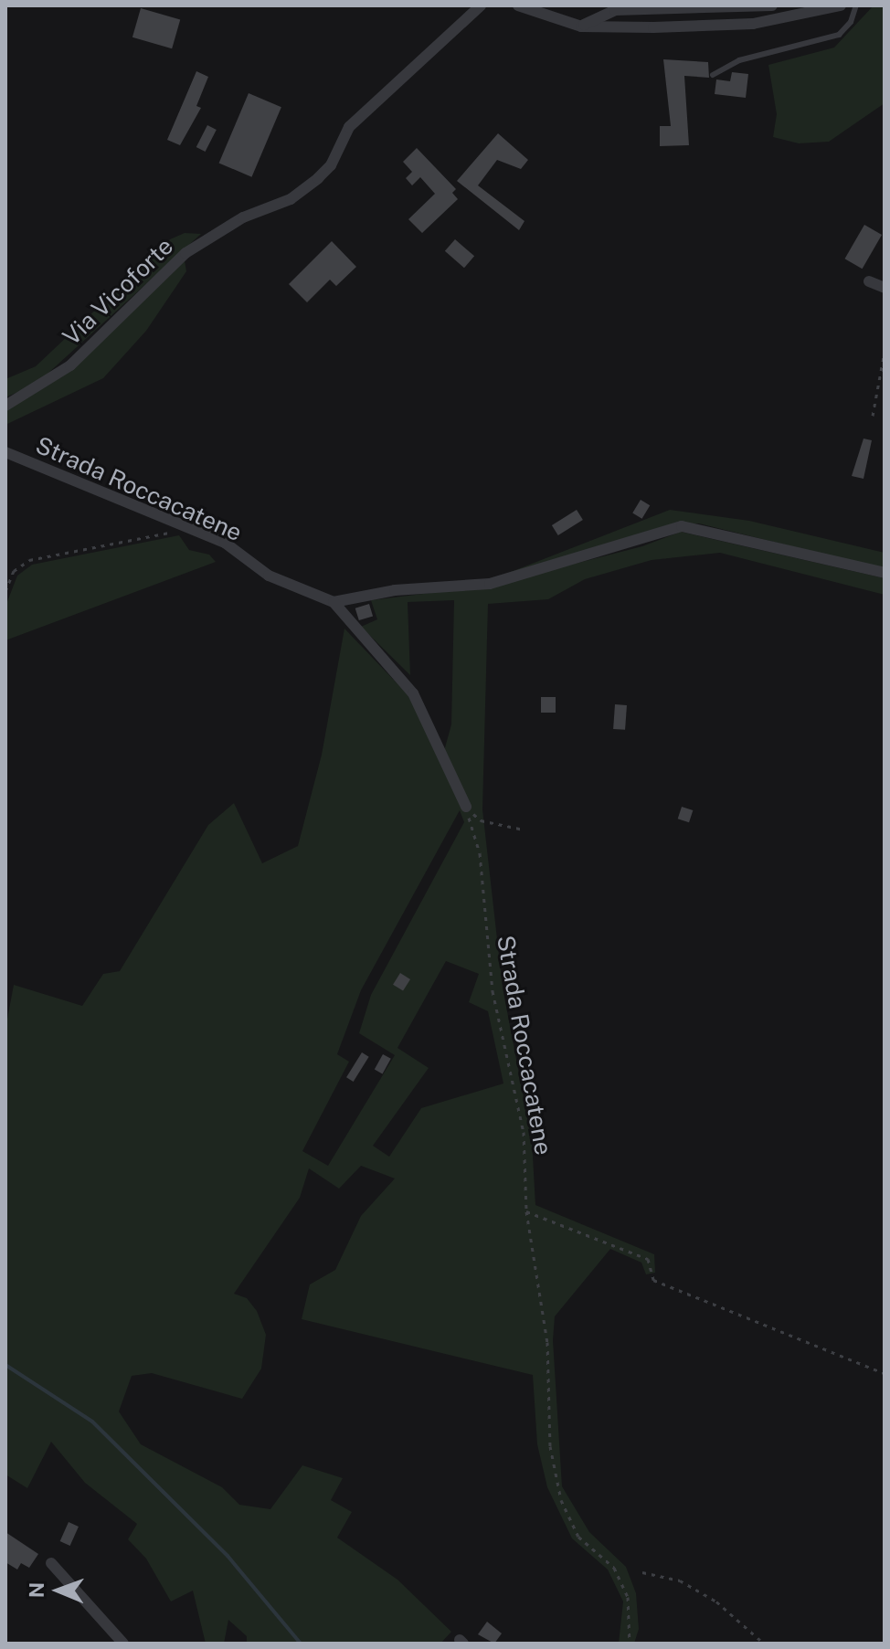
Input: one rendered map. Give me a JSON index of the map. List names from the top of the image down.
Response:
{
  "streets": {
    "street": ["Via Vicoforte", "Strada Roccacatene"]
  },
  "north": "left"
}
